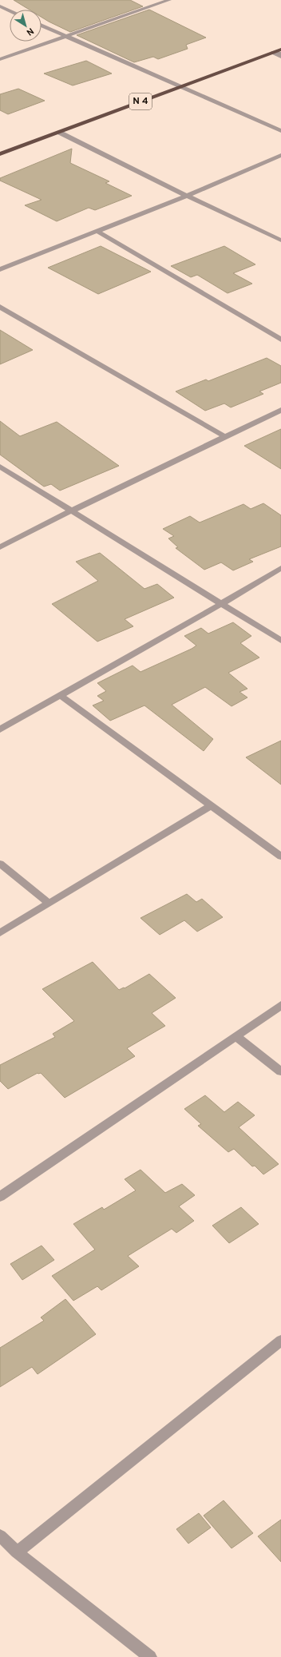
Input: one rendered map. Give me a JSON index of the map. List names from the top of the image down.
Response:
{
  "streets": {
    "highway": ["N 4"]
  },
  "north": "bottom right"
}
